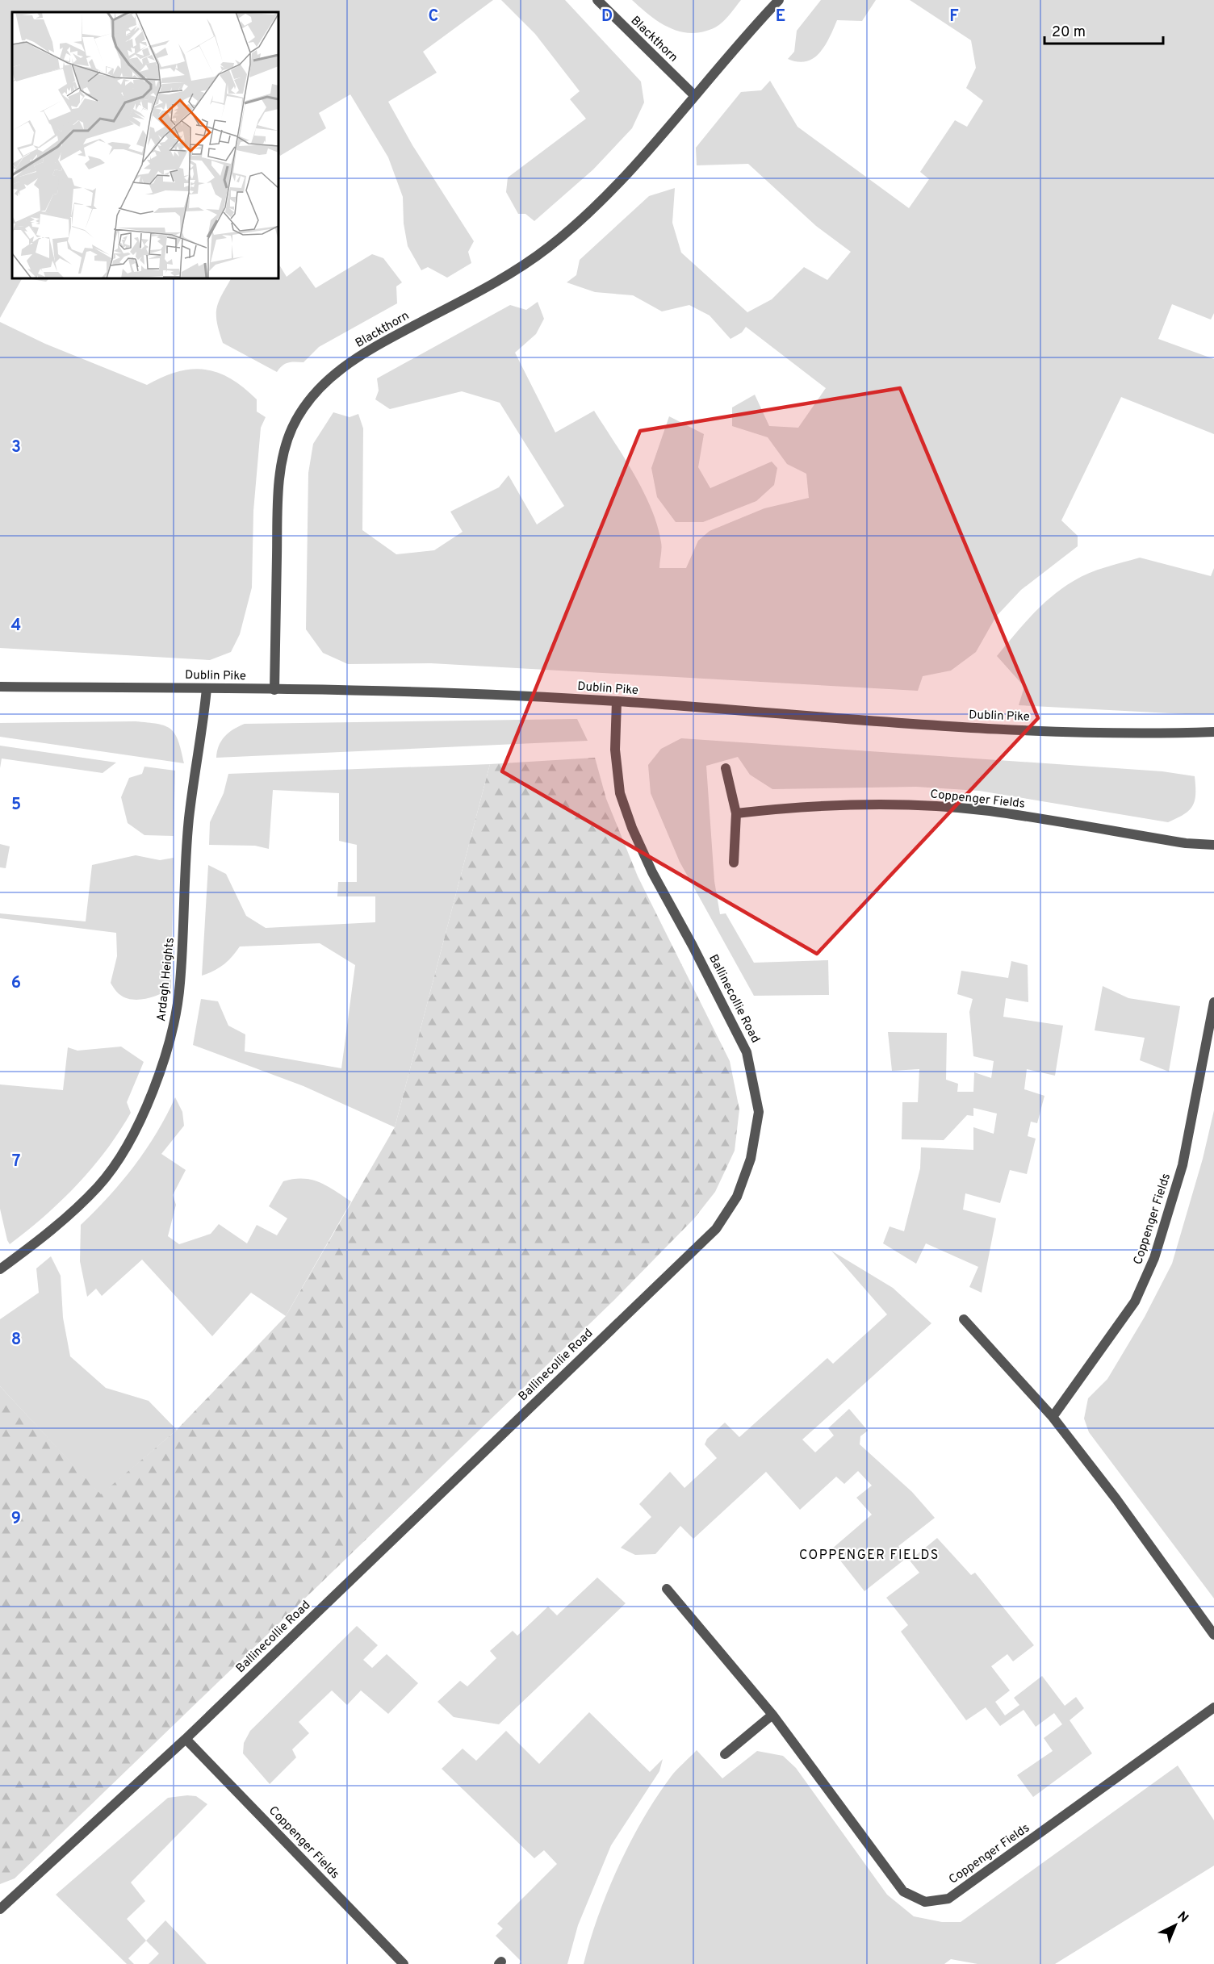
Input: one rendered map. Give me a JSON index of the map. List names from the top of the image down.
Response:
{
  "streets": {
    "street": [
      "Blackthorn",
      "Dublin Pike",
      "Coppenger Fields",
      "Ardagh Heights",
      "Ballinecollie Road"
    ]
  },
  "crossings": [
    ["Blackthorn", "Dublin Pike"],
    ["Dublin Pike", "Ardagh Heights"],
    ["Dublin Pike", "Ballinecollie Road"],
    ["Coppenger Fields", "Ballinecollie Road"]
  ],
  "districts": ["COPPENGER FIELDS"],
  "scale_bar": "20 m",
  "north": "top right",
  "grid": {
    "columns": [
      "C",
      "D",
      "E",
      "F"
    ],
    "rows": [
      "3",
      "4",
      "5",
      "6",
      "7",
      "8",
      "9"
    ]
  }
}
